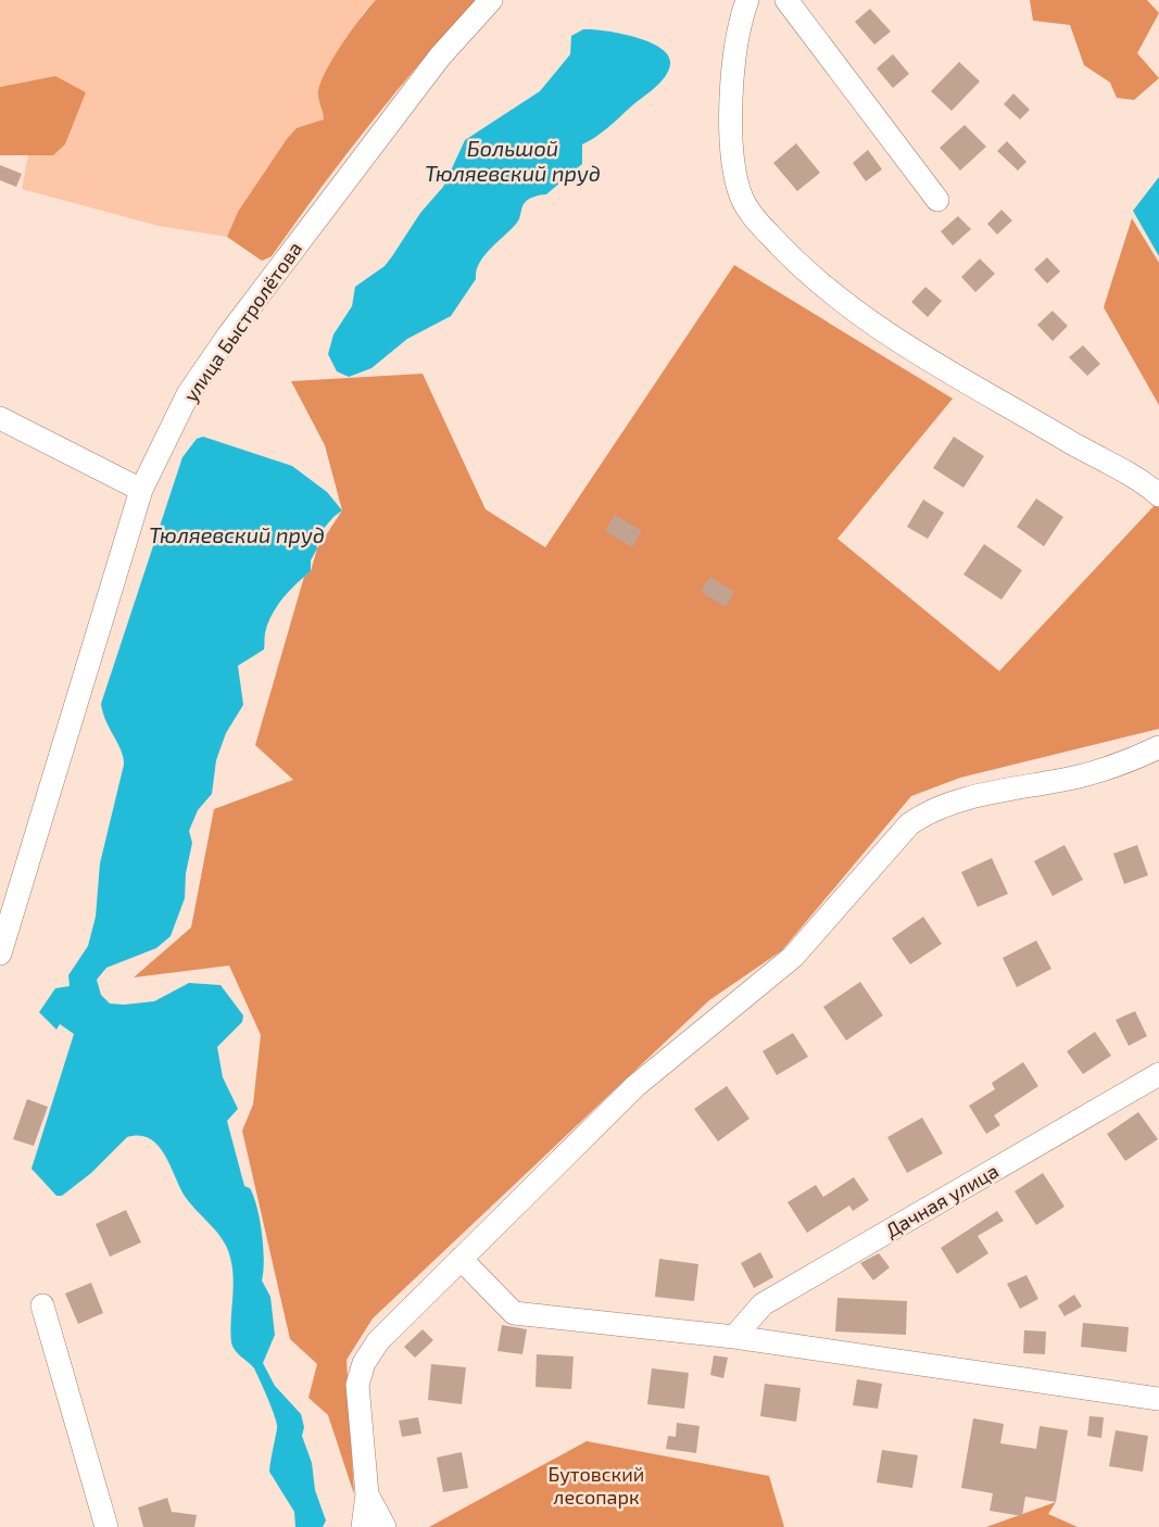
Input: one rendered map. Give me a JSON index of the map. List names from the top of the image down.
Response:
{
  "streets": {
    "street": ["улица Быстролётова", "Дачная улица"]
  },
  "water": ["Большой Тюляевский пруд", "Тюляевский пруд"],
  "parks": ["Бутовский лесопарк"]
}
